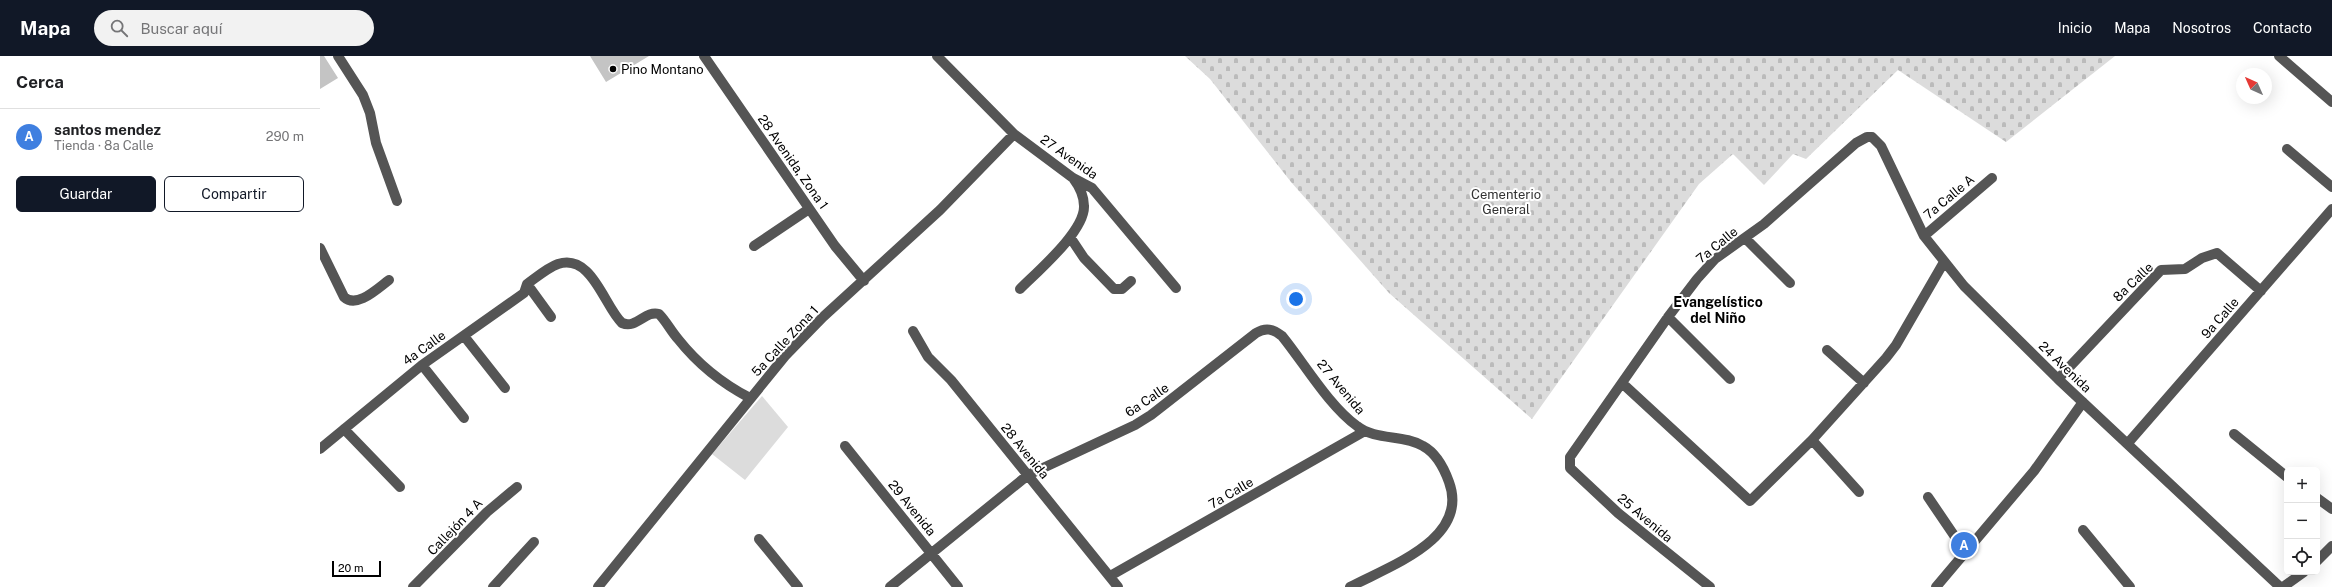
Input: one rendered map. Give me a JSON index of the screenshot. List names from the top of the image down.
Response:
{
  "streets": {
    "street": [
      "27 Avenida",
      "28 Avenida, Zona 1",
      "7a Calle A",
      "7a Calle",
      "8a Calle",
      "9a Calle",
      "5a Calle Zona 1",
      "4a Calle",
      "24 Avenida",
      "6a Calle",
      "28 Avenida",
      "29 Avenida",
      "25 Avenida",
      "Callejón 4 A"
    ]
  },
  "crossings": [
    ["27 Avenida", "7a Calle"],
    ["27 Avenida", "5a Calle Zona 1"],
    ["27 Avenida", "6a Calle"],
    ["28 Avenida, Zona 1", "5a Calle Zona 1"],
    ["7a Calle A", "24 Avenida"],
    ["7a Calle", "24 Avenida"],
    ["7a Calle", "28 Avenida"],
    ["7a Calle", "25 Avenida"],
    ["8a Calle", "9a Calle"],
    ["8a Calle", "24 Avenida"],
    ["9a Calle", "24 Avenida"],
    ["5a Calle Zona 1", "4a Calle"],
    ["6a Calle", "28 Avenida"],
    ["6a Calle", "29 Avenida"]
  ],
  "districts": ["Evangelístico del Niño"],
  "parks": ["Cementerio General"],
  "places": ["Pino Montano"],
  "scale_bar": "20 m",
  "north": "top left",
  "page": {
    "header": "Mapa",
    "search": "Buscar aquí",
    "nav": [
      "Inicio",
      "Mapa",
      "Nosotros",
      "Contacto"
    ],
    "heading": "Cerca",
    "list": [
      {
        "mark": "A",
        "name": "santos mendez",
        "note": "Tienda · 8a Calle",
        "value": "290 m"
      }
    ],
    "buttons": ["Guardar", "Compartir"],
    "map_buttons": ["+", "−"],
    "pins": "A",
    "scale": "20 m"
  }
}
